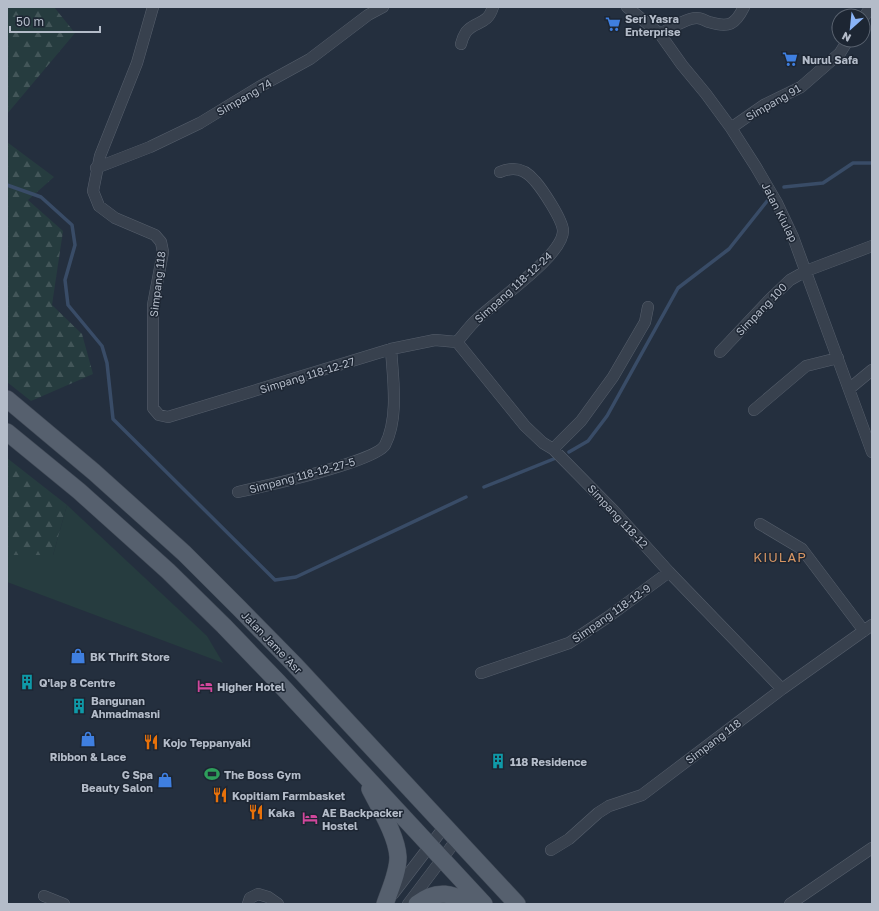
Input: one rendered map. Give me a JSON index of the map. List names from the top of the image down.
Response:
{
  "streets": {
    "main road": ["Jalan Jame 'Asr"],
    "street": [
      "Simpang 74",
      "Simpang 91",
      "Jalan Kiulap",
      "Simpang 118",
      "Simpang 118-12-24",
      "Simpang 100",
      "Simpang 118-12-27",
      "Simpang 118-12-27-5",
      "Simpang 118-12",
      "Simpang 118-12-9"
    ]
  },
  "crossings": [
    ["Simpang 74", "Simpang 118"],
    ["Simpang 91", "Jalan Kiulap"],
    ["Jalan Kiulap", "Simpang 100"],
    ["Simpang 118", "Simpang 118-12-27"],
    ["Simpang 118", "Simpang 118-12"],
    ["Simpang 118-12-24", "Simpang 118-12-27"],
    ["Simpang 118-12-24", "Simpang 118-12"],
    ["Simpang 118-12-27", "Simpang 118-12-27-5"],
    ["Simpang 118-12-27", "Simpang 118-12"],
    ["Simpang 118-12", "Simpang 118-12-9"]
  ],
  "districts": ["KIULAP"],
  "places": {
    "supermarket": ["Seri Yasra Enterprise", "Nurul Safa"],
    "shop": ["BK Thrift Store", "Ribbon & Lace", "G Spa Beauty Salon"],
    "building": ["Q'lap 8 Centre", "Bangunan Ahmadmasni", "118 Residence"],
    "hotel": ["Higher Hotel", "AE Backpacker Hostel"],
    "restaurant": ["Kojo Teppanyaki", "Kopitiam Farmbasket", "Kaka"],
    "sports": ["The Boss Gym"]
  },
  "scale_bar": "50 m",
  "north": "bottom left"
}
